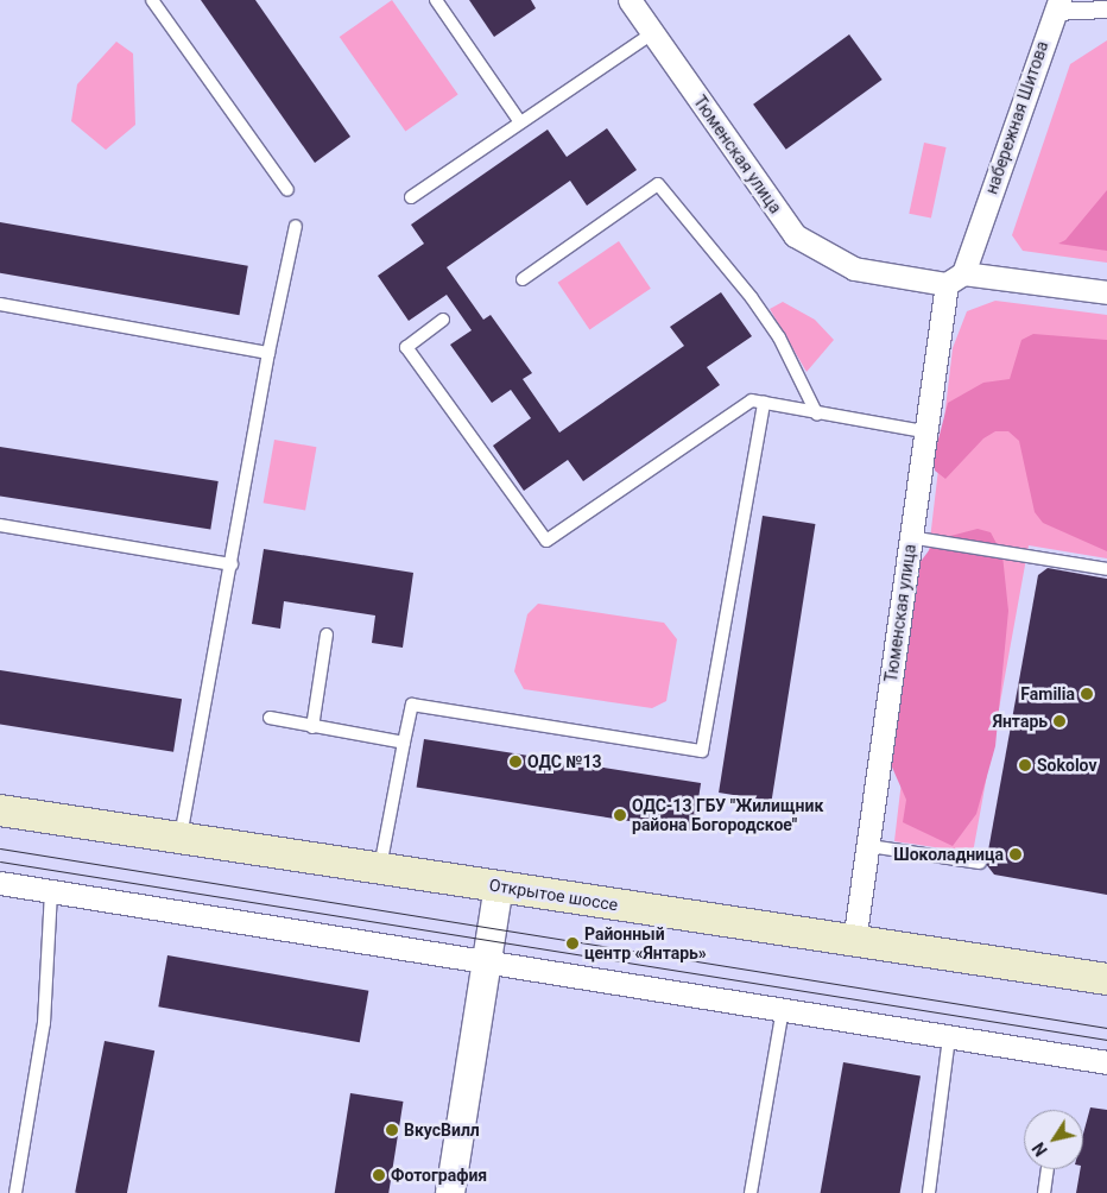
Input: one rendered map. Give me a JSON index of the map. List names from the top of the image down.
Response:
{
  "streets": {
    "main road": ["Открытое шоссе"],
    "street": ["набережная Шитова", "Тюменская улица"]
  },
  "crossings": [
    ["набережная Шитова", "Тюменская улица"],
    ["Тюменская улица", "Открытое шоссе"]
  ],
  "places": [
    "Familia",
    "Янтарь",
    "ОДС №13",
    "Sokolov",
    "ОДС-13 ГБУ \"Жилищник района Богородское\"",
    "Шоколадница",
    "Районный центр «Янтарь»",
    "ВкусВилл",
    "Фотография"
  ],
  "north": "bottom left"
}
